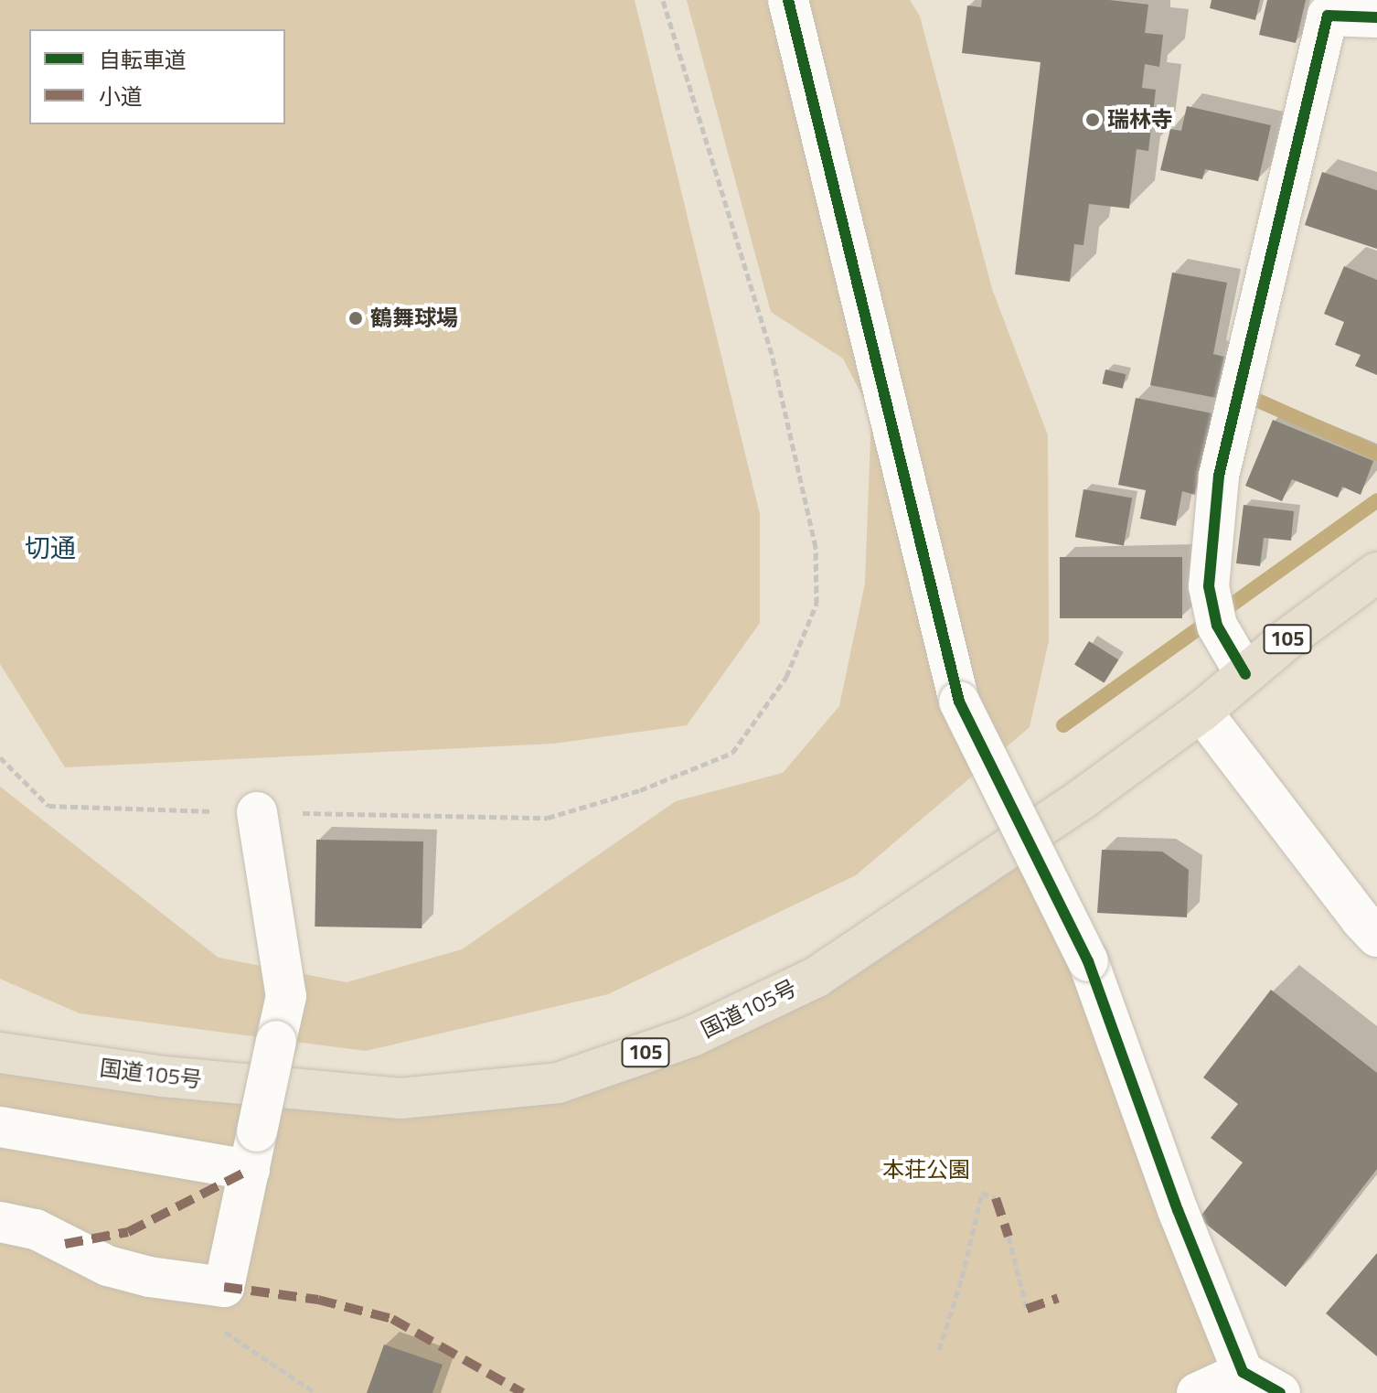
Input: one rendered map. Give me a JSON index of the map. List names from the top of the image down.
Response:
{
  "streets": {
    "highway": ["105", "国道105号"]
  },
  "districts": ["切通"],
  "parks": ["本荘公園"],
  "places": ["瑞林寺", "鶴舞球場"],
  "legend": ["自転車道", "小道"]
}
